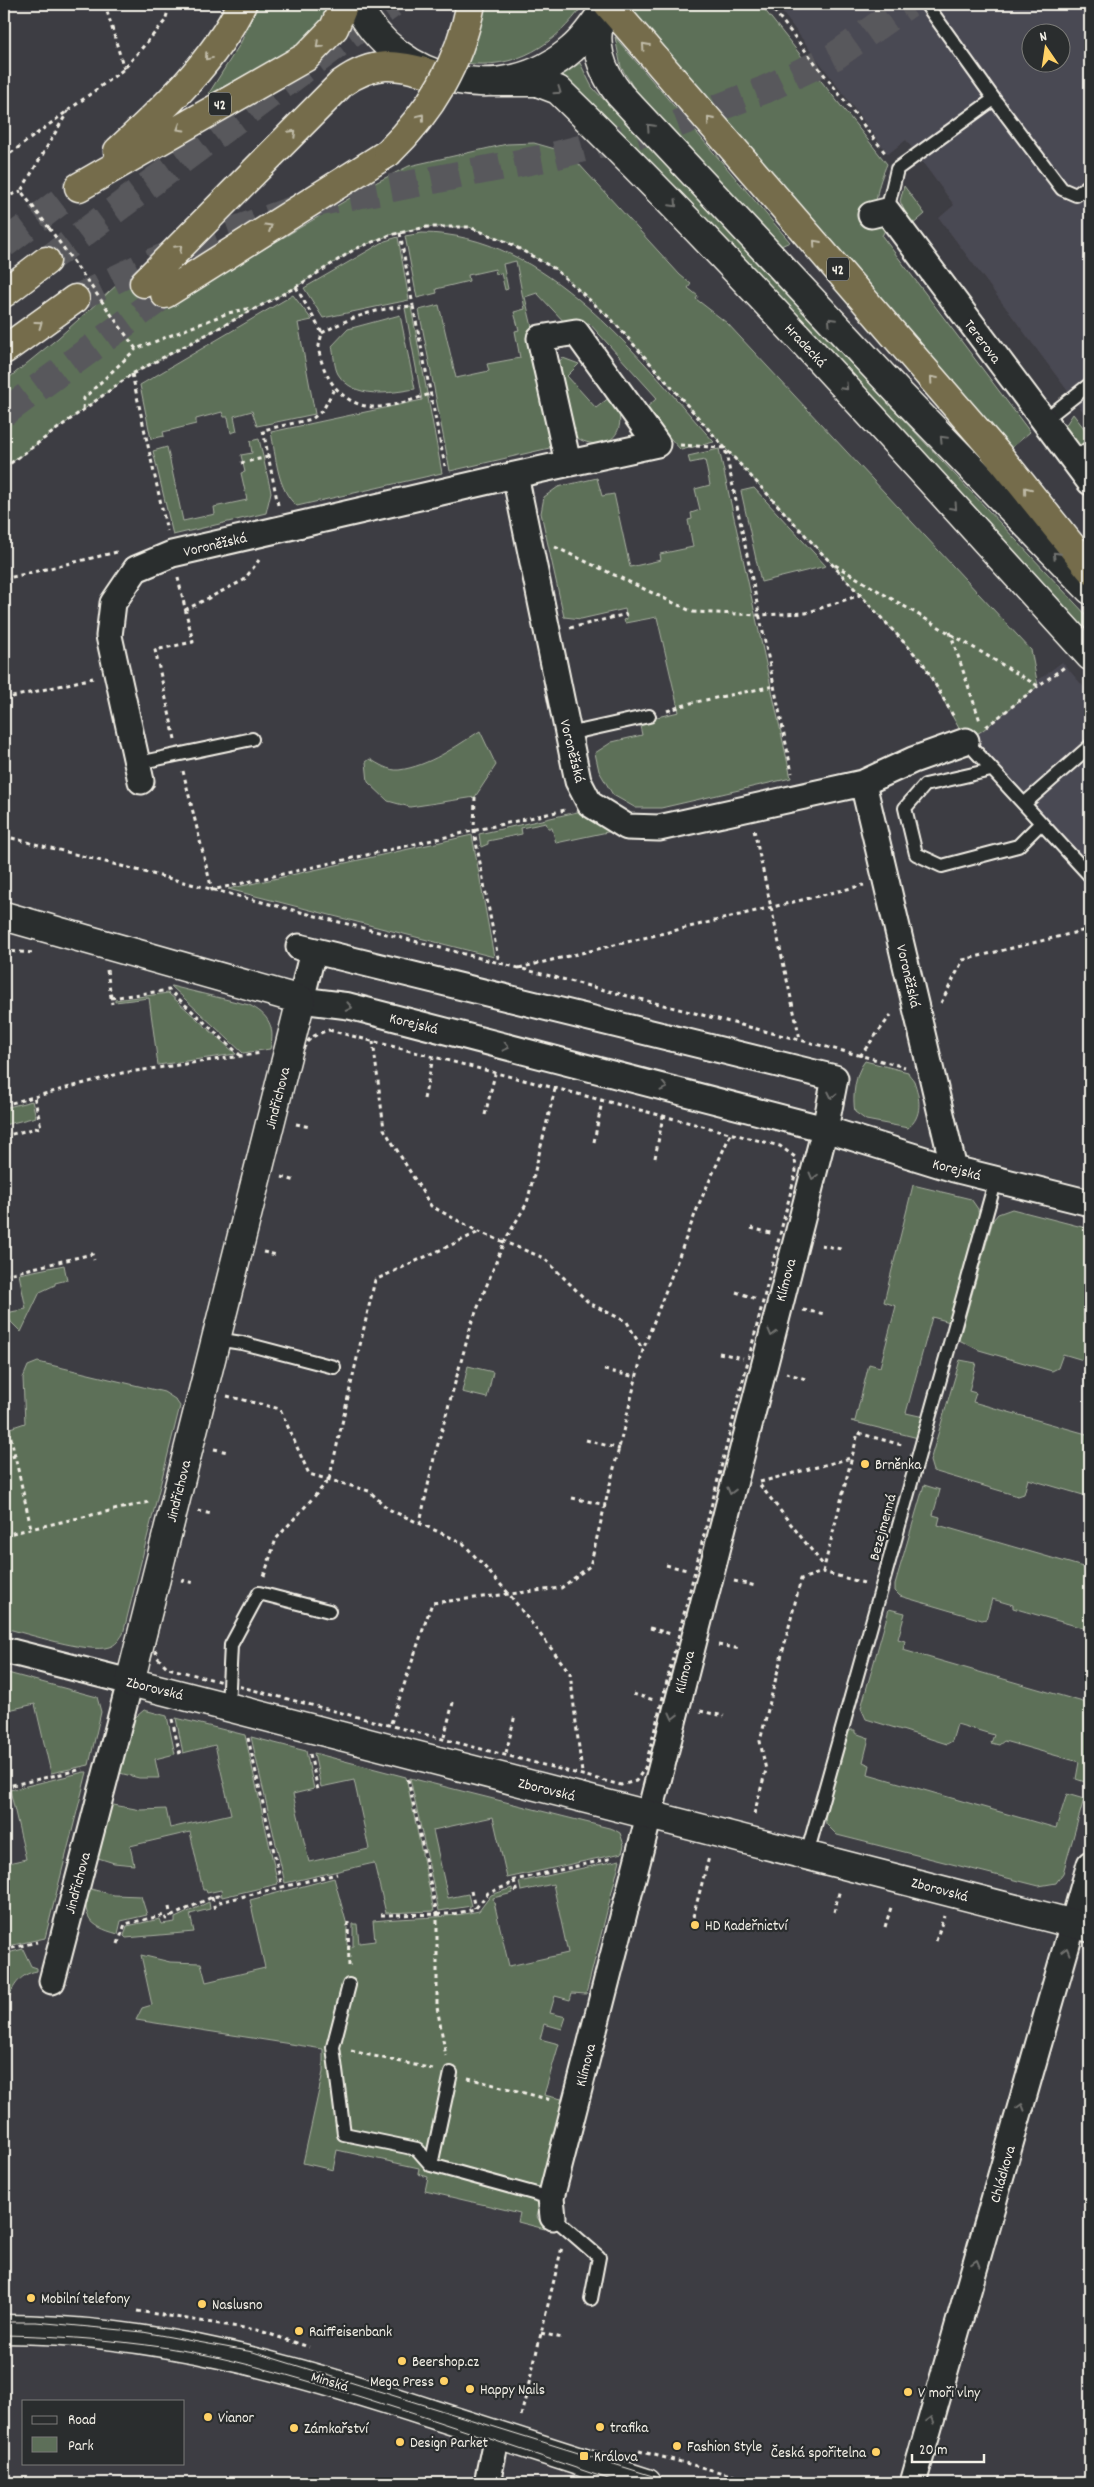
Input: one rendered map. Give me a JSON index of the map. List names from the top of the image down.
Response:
{
  "streets": {
    "highway": ["42"],
    "street": [
      "Tererova",
      "Hradecká",
      "Voroněžská",
      "Korejská",
      "Jindřichova",
      "Klímova",
      "Zborovská",
      "Chládkova",
      "Minská"
    ],
    "lane": ["Bezejmenná"]
  },
  "crossings": [
    ["Voroněžská", "Korejská"],
    ["Korejská", "Jindřichova"],
    ["Korejská", "Klímova"],
    ["Korejská", "Bezejmenná"],
    ["Jindřichova", "Zborovská"],
    ["Klímova", "Zborovská"],
    ["Bezejmenná", "Zborovská"],
    ["Zborovská", "Chládkova"]
  ],
  "one_way": ["Korejská", "Klímova", "Chládkova"],
  "places": {
    "other": [
      "Brněnka",
      "HD Kadeřnictví",
      "Mobilní telefony",
      "Naslusno",
      "Raiffeisenbank",
      "Beershop.cz",
      "Mega Press",
      "Happy Nails",
      "V moři vlny",
      "Vianor",
      "trafika",
      "Zámkařství",
      "Design Parket",
      "Fashion Style",
      "Česká spořitelna"
    ],
    "transit": ["Králova"]
  },
  "legend": ["Road", "Park"],
  "scale_bar": "20 m",
  "north": "top"
}
